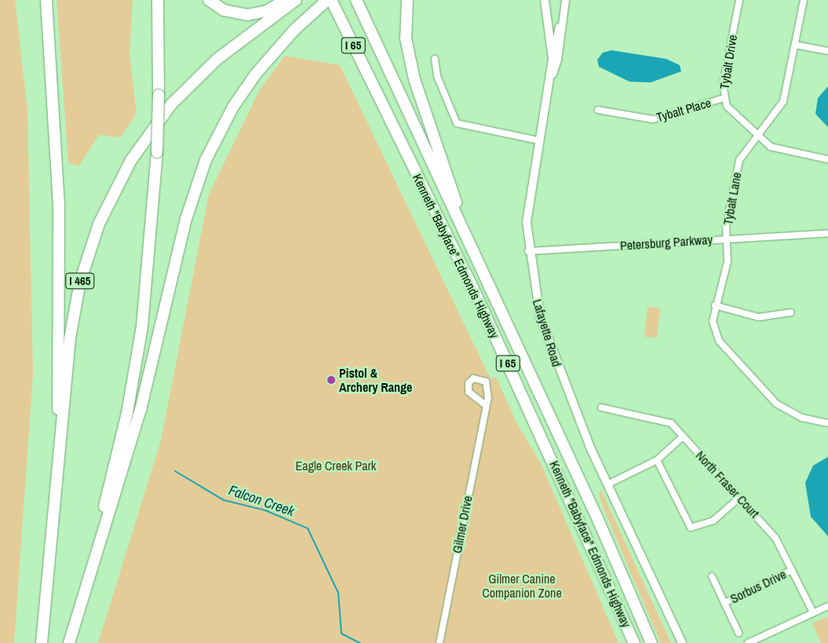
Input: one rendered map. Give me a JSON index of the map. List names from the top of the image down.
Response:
{
  "streets": {
    "highway": ["I 65", "Kenneth \"Babyface\" Edmonds Highway", "I 465"],
    "main road": ["Lafayette Road"],
    "street": [
      "Tybalt Drive",
      "Tybalt Place",
      "Tybalt Lane",
      "Petersburg Parkway",
      "North Fraser Court",
      "Gilmer Drive",
      "Sorbus Drive"
    ]
  },
  "crossings": [
    ["Tybalt Drive", "Tybalt Place"],
    ["Tybalt Drive", "Tybalt Lane"],
    ["Tybalt Lane", "Petersburg Parkway"],
    ["Petersburg Parkway", "Lafayette Road"],
    ["North Fraser Court", "Sorbus Drive"]
  ],
  "water": ["Falcon Creek"],
  "parks": ["Eagle Creek Park", "Gilmer Canine Companion Zone"],
  "places": ["Pistol & Archery Range"]
}
